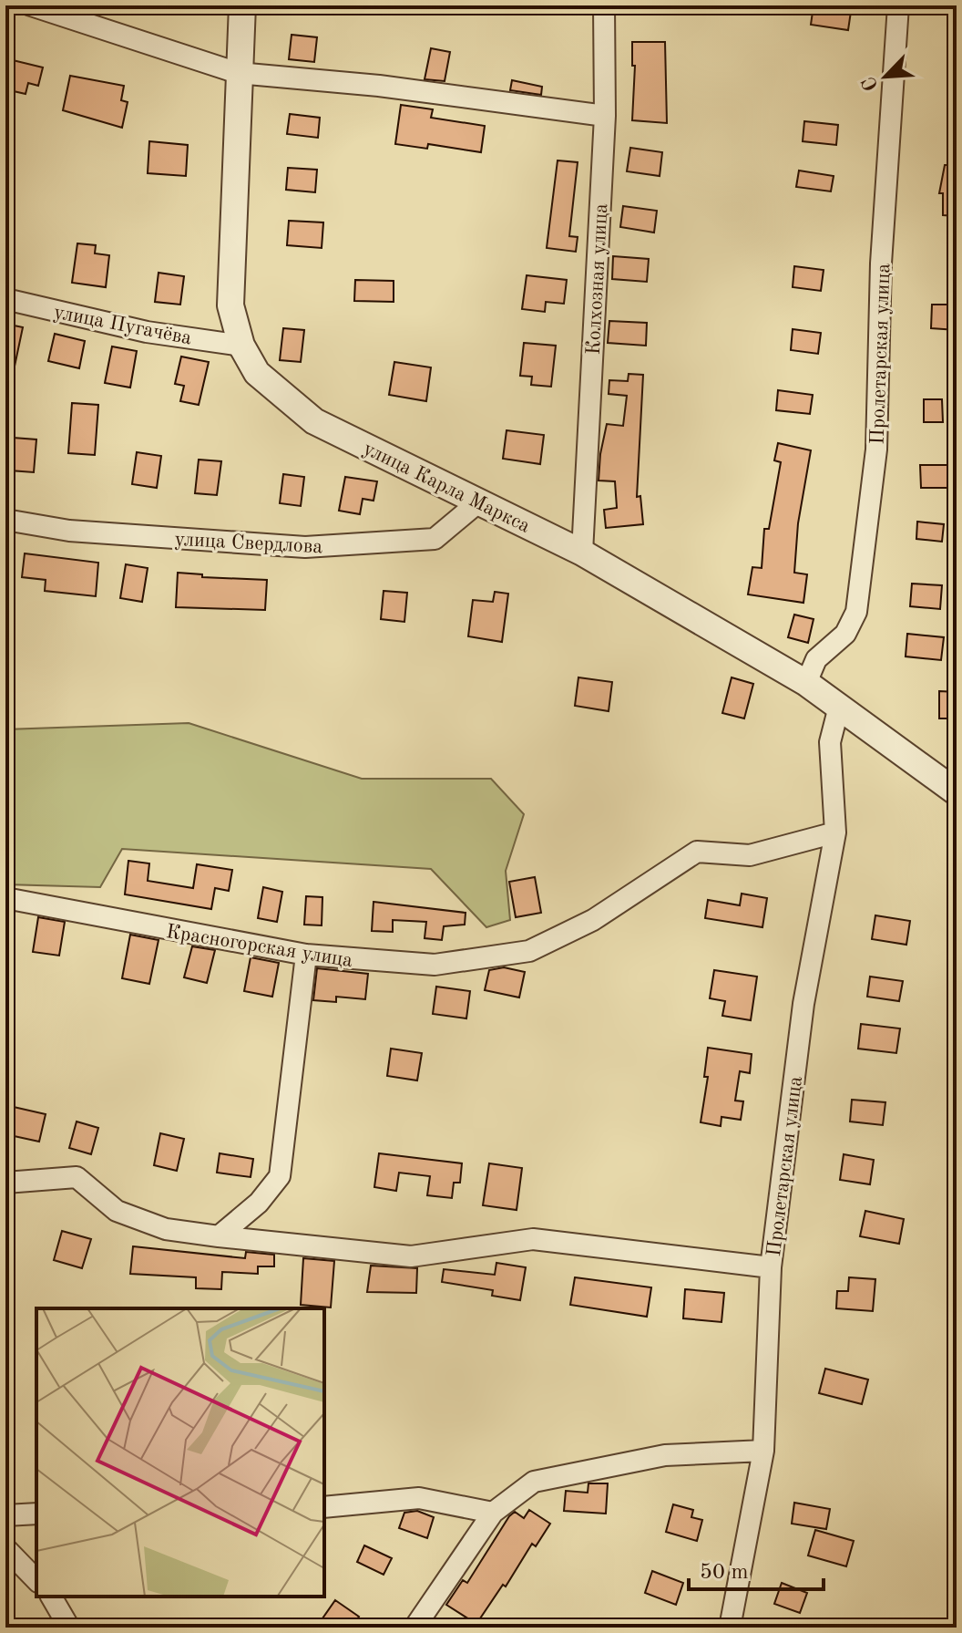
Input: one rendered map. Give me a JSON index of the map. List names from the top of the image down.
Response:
{
  "streets": {
    "street": [
      "Колхозная улица",
      "улица Пугачёва",
      "Пролетарская улица",
      "улица Карла Маркса",
      "улица Свердлова",
      "Красногорская улица"
    ]
  },
  "crossings": [
    ["Колхозная улица", "улица Карла Маркса"],
    ["улица Пугачёва", "улица Карла Маркса"],
    ["Пролетарская улица", "улица Карла Маркса"],
    ["Пролетарская улица", "Красногорская улица"],
    ["улица Карла Маркса", "улица Свердлова"]
  ],
  "scale_bar": "50 m",
  "north": "bottom left"
}
